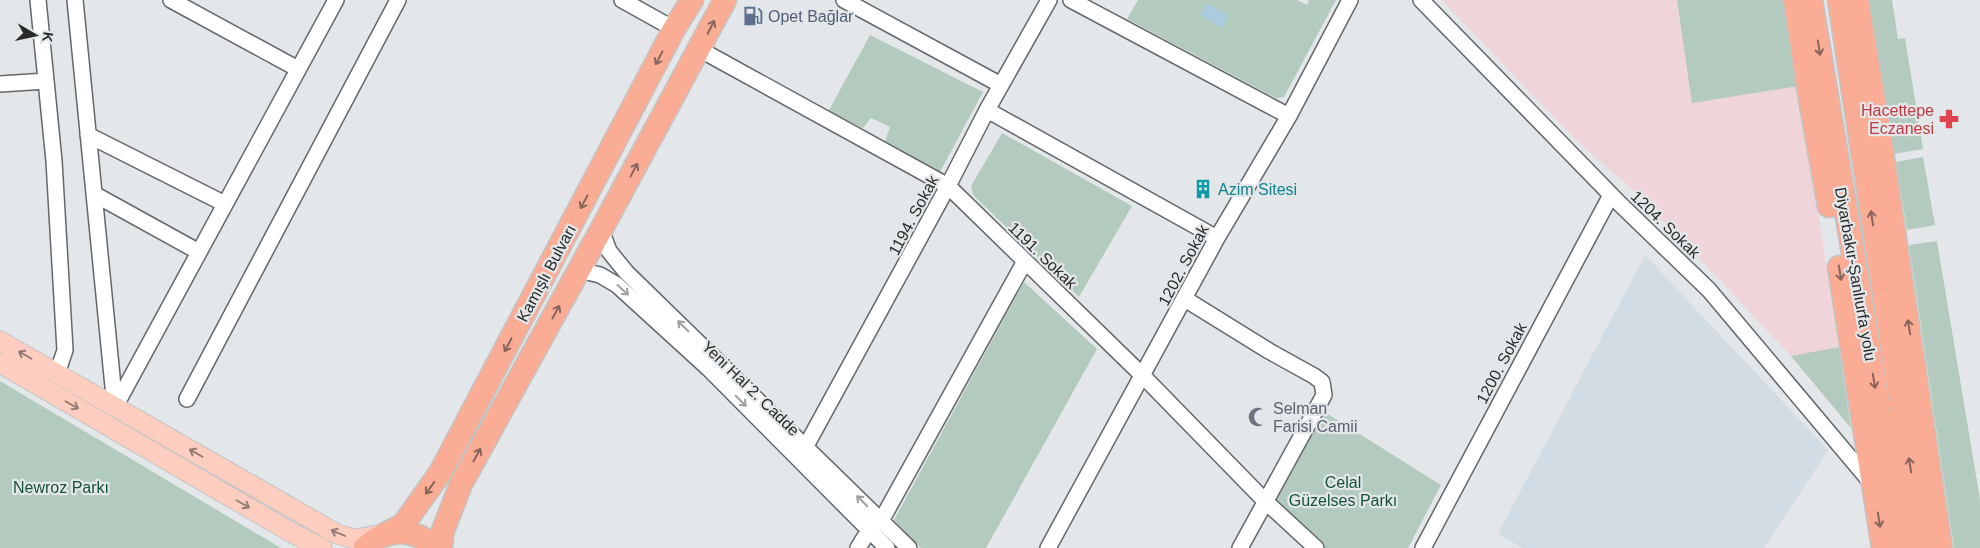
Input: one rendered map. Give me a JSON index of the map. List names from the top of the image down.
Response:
{
  "streets": {
    "highway": ["Kamışlı Bulvarı", "Diyarbakır-Şanlıurfa yolu"],
    "street": [
      "1194. Sokak",
      "1204. Sokak",
      "1191. Sokak",
      "1202. Sokak",
      "1200. Sokak",
      "Yeni Hal 2. Cadde"
    ]
  },
  "crossings": [
    ["1194. Sokak", "1191. Sokak"],
    ["1204. Sokak", "1200. Sokak"],
    ["1191. Sokak", "1202. Sokak"],
    ["1191. Sokak", "Kamışlı Bulvarı"],
    ["Kamışlı Bulvarı", "Yeni Hal 2. Cadde"]
  ],
  "parks": ["Celal Güzelses Parkı", "Newroz Parkı"],
  "places": {
    "fuel station": ["Opet Bağlar"],
    "pharmacy": ["Hacettepe Eczanesi"],
    "building": ["Azim Sitesi"],
    "mosque": ["Selman Farisi Camii"]
  },
  "north": "right"
}
